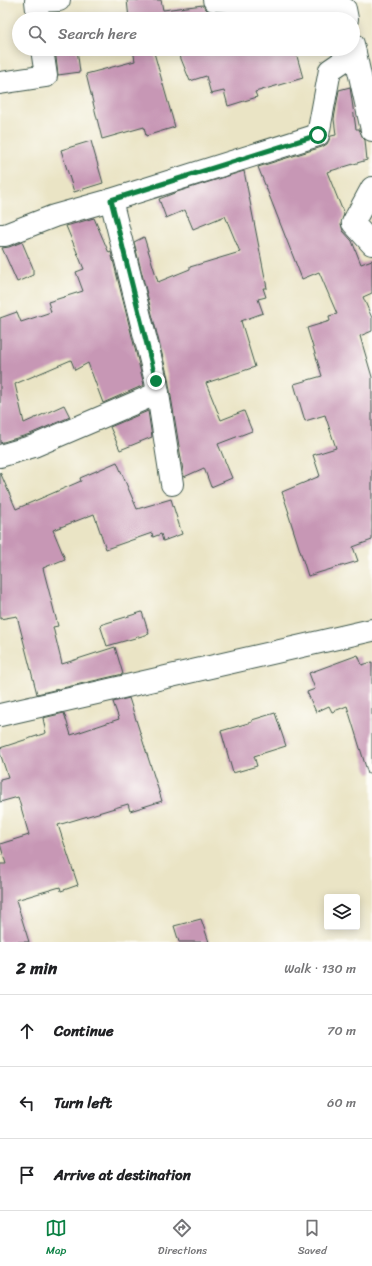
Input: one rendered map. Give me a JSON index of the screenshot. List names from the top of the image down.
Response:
{
  "page": {
    "search": "Search here",
    "heading": ["2 min", "Walk · 130 m"],
    "list": [
      ["Continue", "70 m"],
      ["Turn left", "60 m"],
      "Arrive at destination"
    ],
    "nav": ["Map", "Directions", "Saved"]
  }
}
